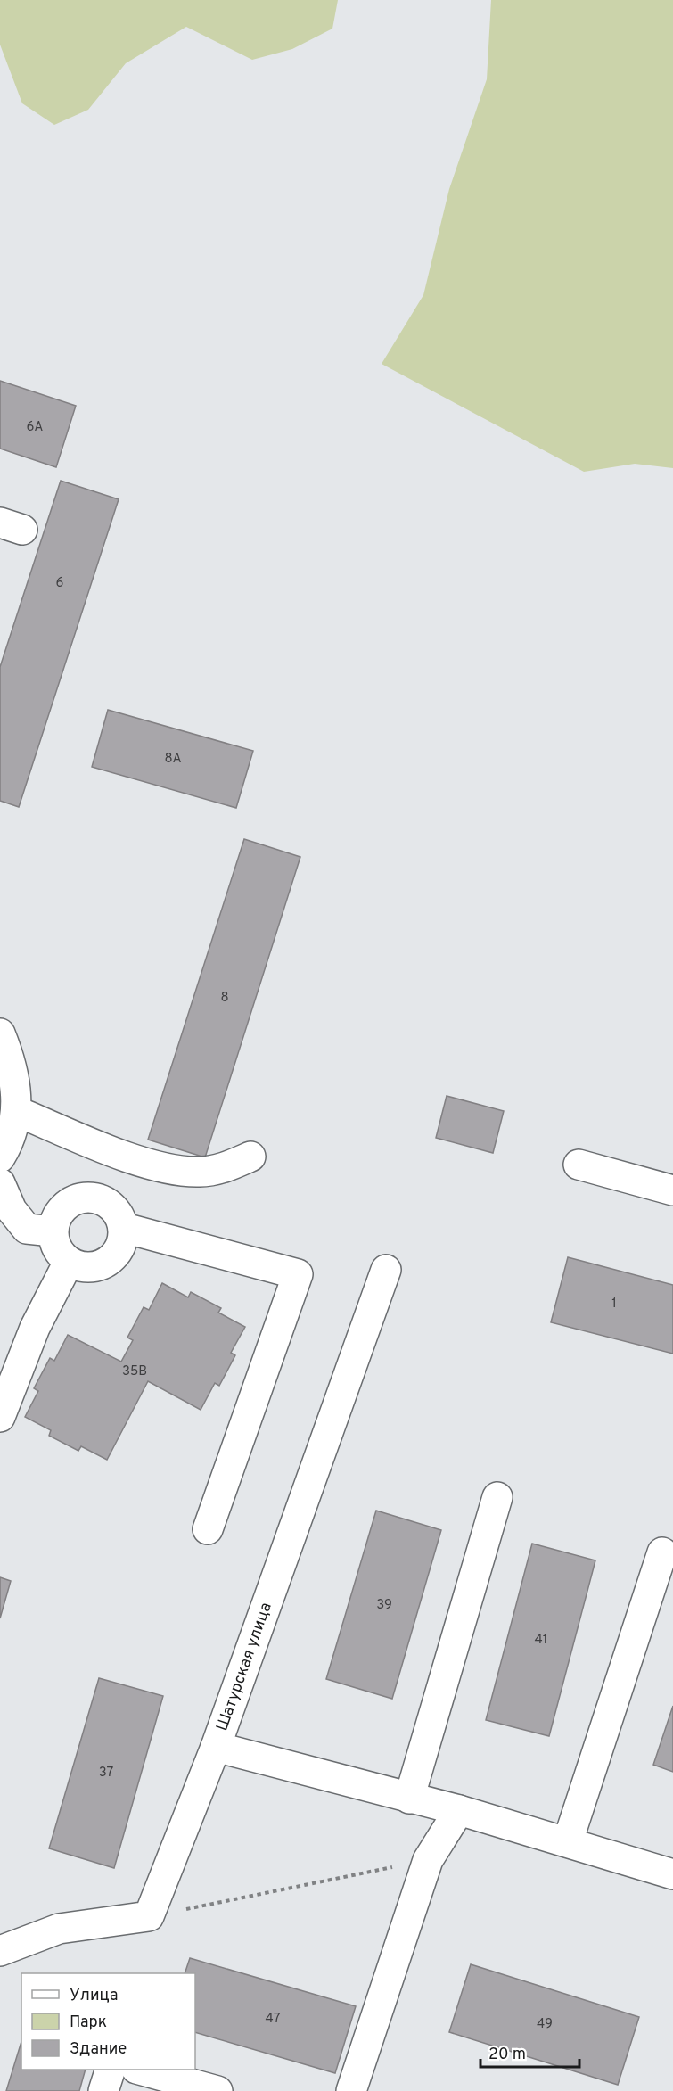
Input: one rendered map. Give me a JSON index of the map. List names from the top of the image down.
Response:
{
  "streets": {
    "street": ["Шатурская улица"]
  },
  "house_numbers": [
    "6А",
    "6",
    "8А",
    "8",
    "1",
    "35В",
    "39",
    "41",
    "37",
    "47",
    "49"
  ],
  "legend": ["Улица", "Парк", "Здание"],
  "scale_bar": "20 m"
}
